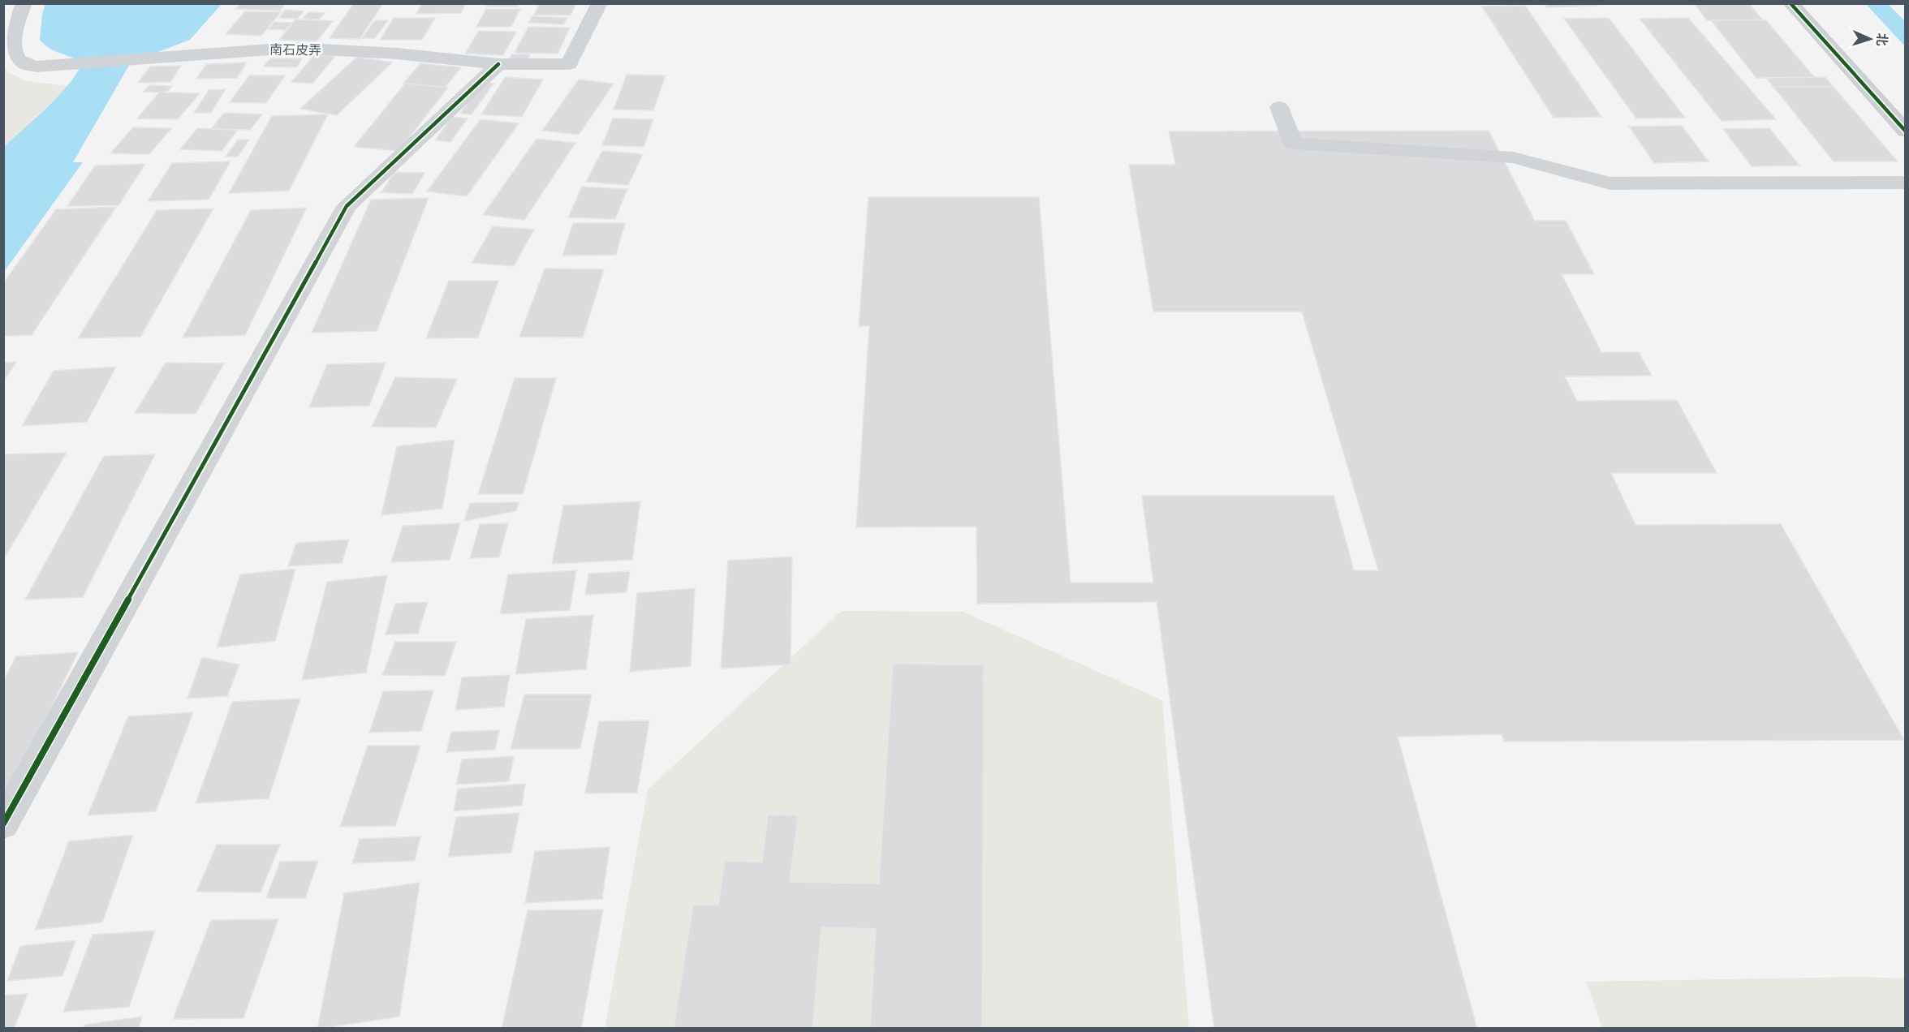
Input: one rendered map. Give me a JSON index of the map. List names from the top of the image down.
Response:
{
  "streets": {
    "street": ["南石皮弄"]
  },
  "north": "right"
}
